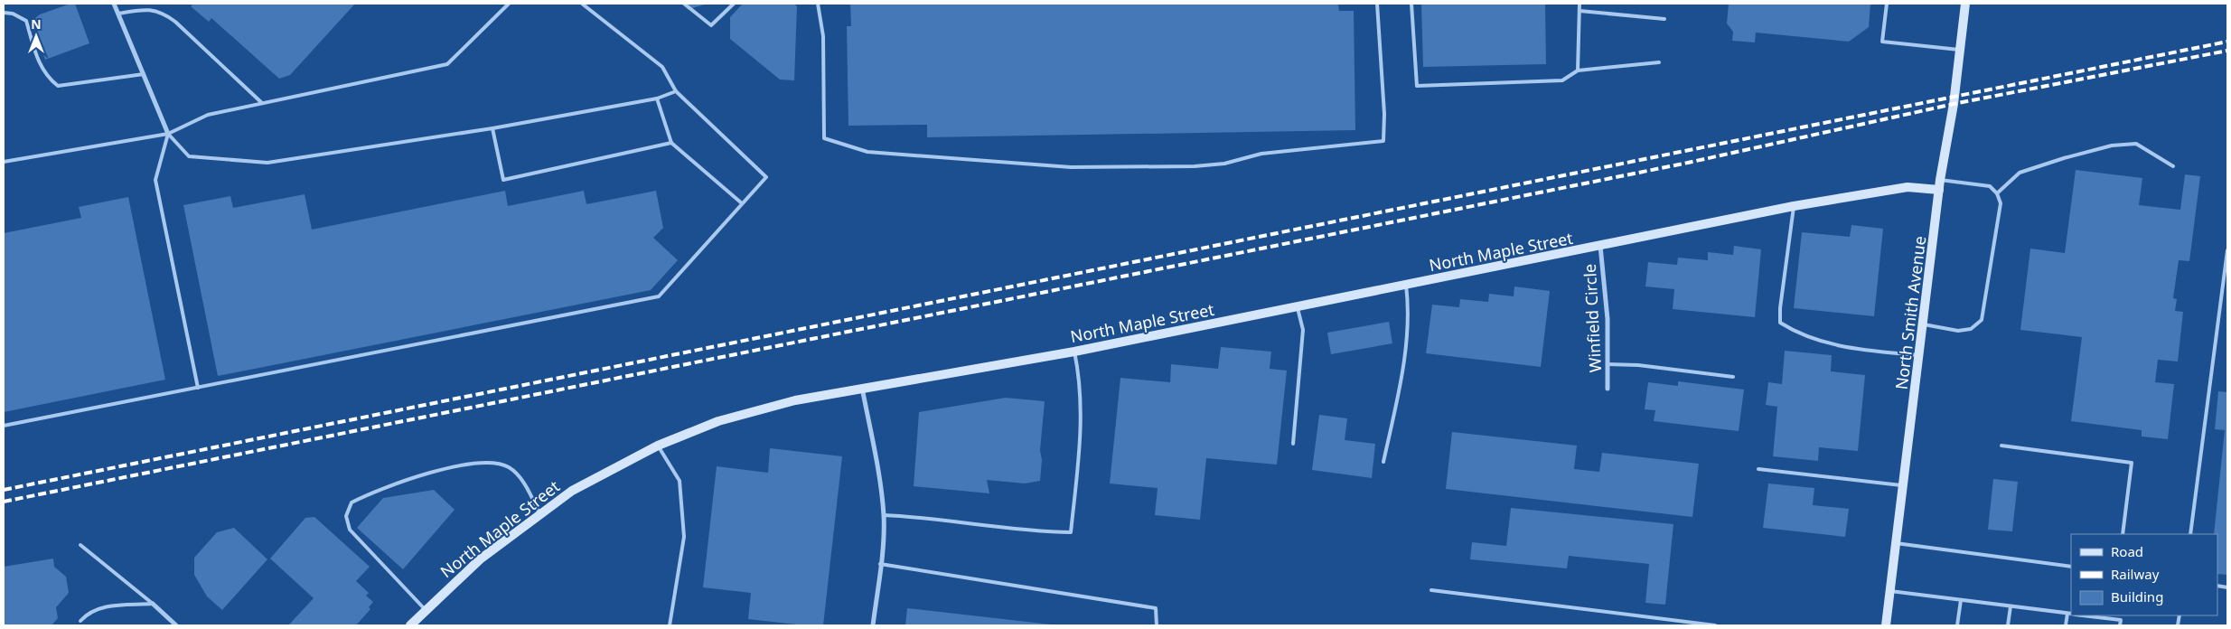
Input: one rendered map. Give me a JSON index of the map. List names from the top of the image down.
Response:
{
  "streets": {
    "main road": ["North Maple Street", "North Smith Avenue"],
    "street": ["Winfield Circle"]
  },
  "crossings": [
    ["North Maple Street", "North Smith Avenue"],
    ["North Maple Street", "Winfield Circle"]
  ],
  "legend": ["Road", "Railway", "Building"],
  "north": "top"
}
